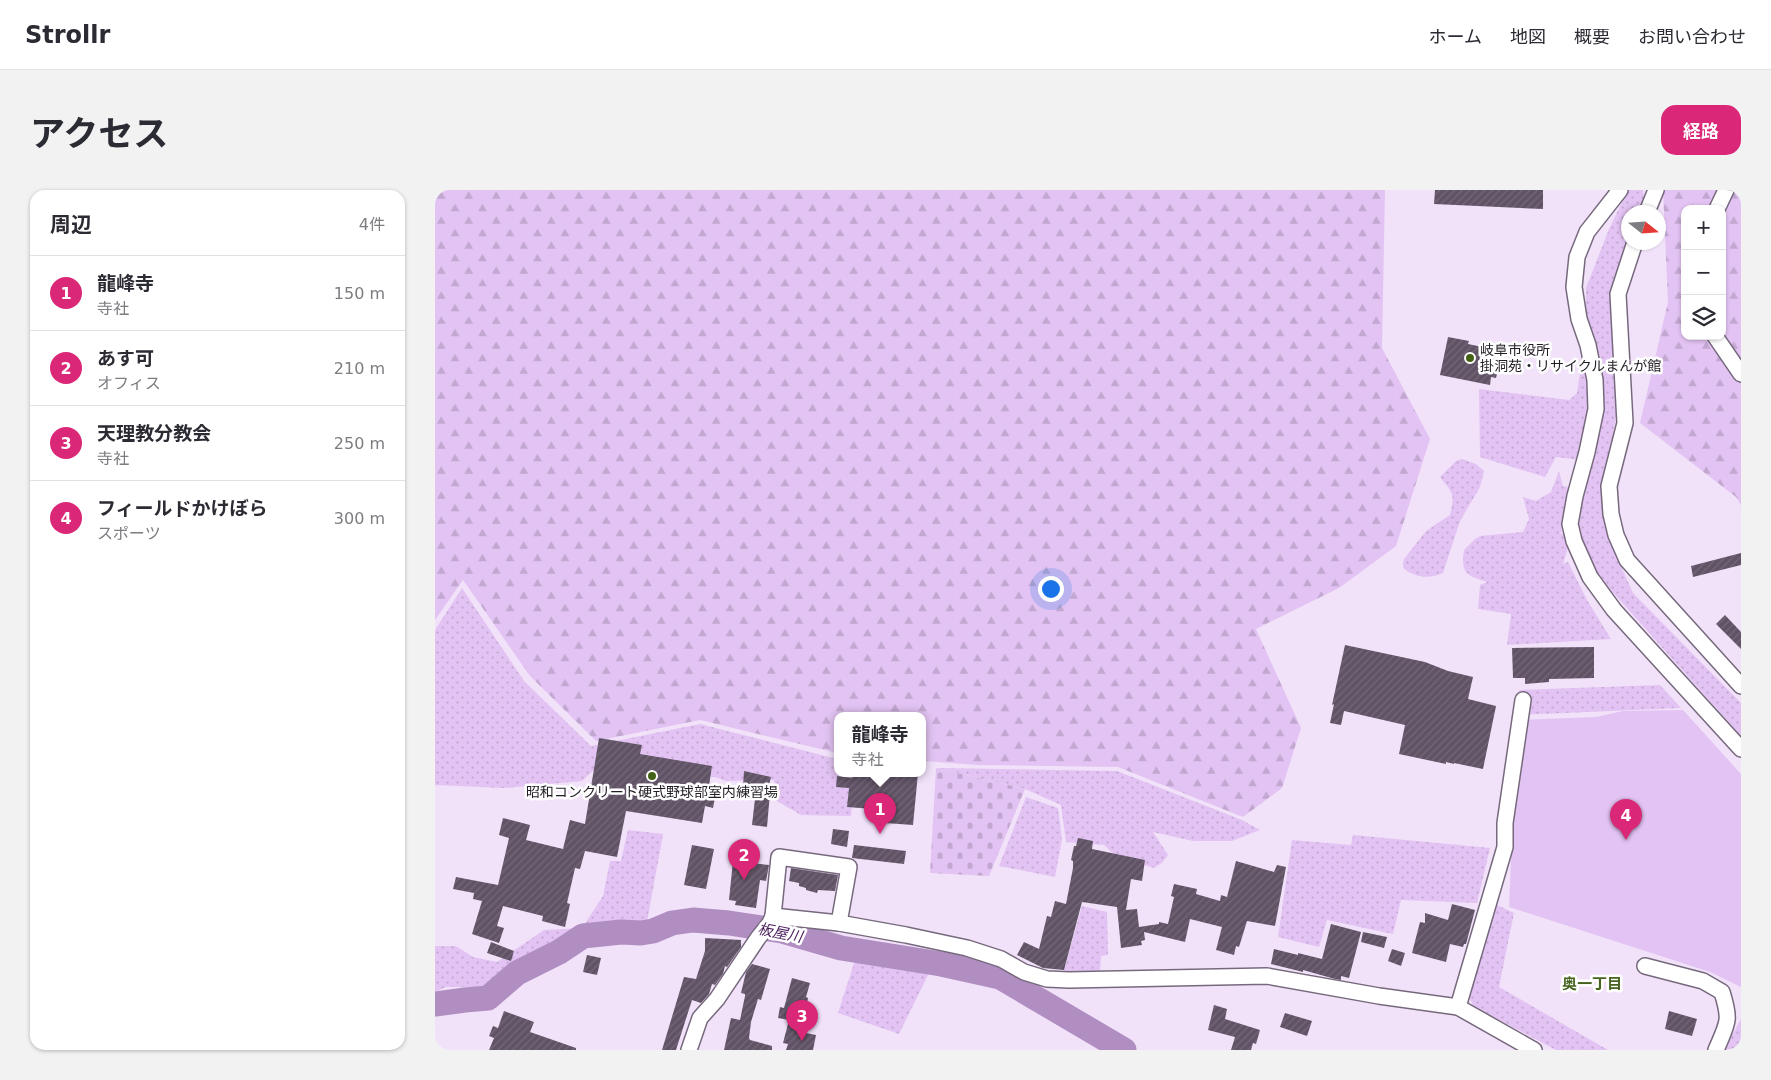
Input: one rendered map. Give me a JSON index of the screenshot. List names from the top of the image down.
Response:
{
  "districts": ["奥一丁目"],
  "water": ["板屋川"],
  "places": ["岐阜市役所 掛洞苑・リサイクルまんが館", "昭和コンクリート硬式野球部室内練習場"],
  "north": "right",
  "page": {
    "header": "Strollr",
    "nav": [
      "ホーム",
      "地図",
      "概要",
      "お問い合わせ"
    ],
    "title": "アクセス",
    "buttons": "経路",
    "heading": ["周辺", "4件"],
    "map_buttons": ["+", "−"],
    "list": [
      {
        "mark": "1",
        "name": "龍峰寺",
        "note": "寺社",
        "value": "150 m"
      },
      {
        "mark": "2",
        "name": "あす可",
        "note": "オフィス",
        "value": "210 m"
      },
      {
        "mark": "3",
        "name": "天理教分教会",
        "note": "寺社",
        "value": "250 m"
      },
      {
        "mark": "4",
        "name": "フィールドかけぼら",
        "note": "スポーツ",
        "value": "300 m"
      }
    ],
    "popup": ["龍峰寺", "寺社"],
    "pins": [
      "1",
      "4",
      "2",
      "3"
    ]
  }
}
